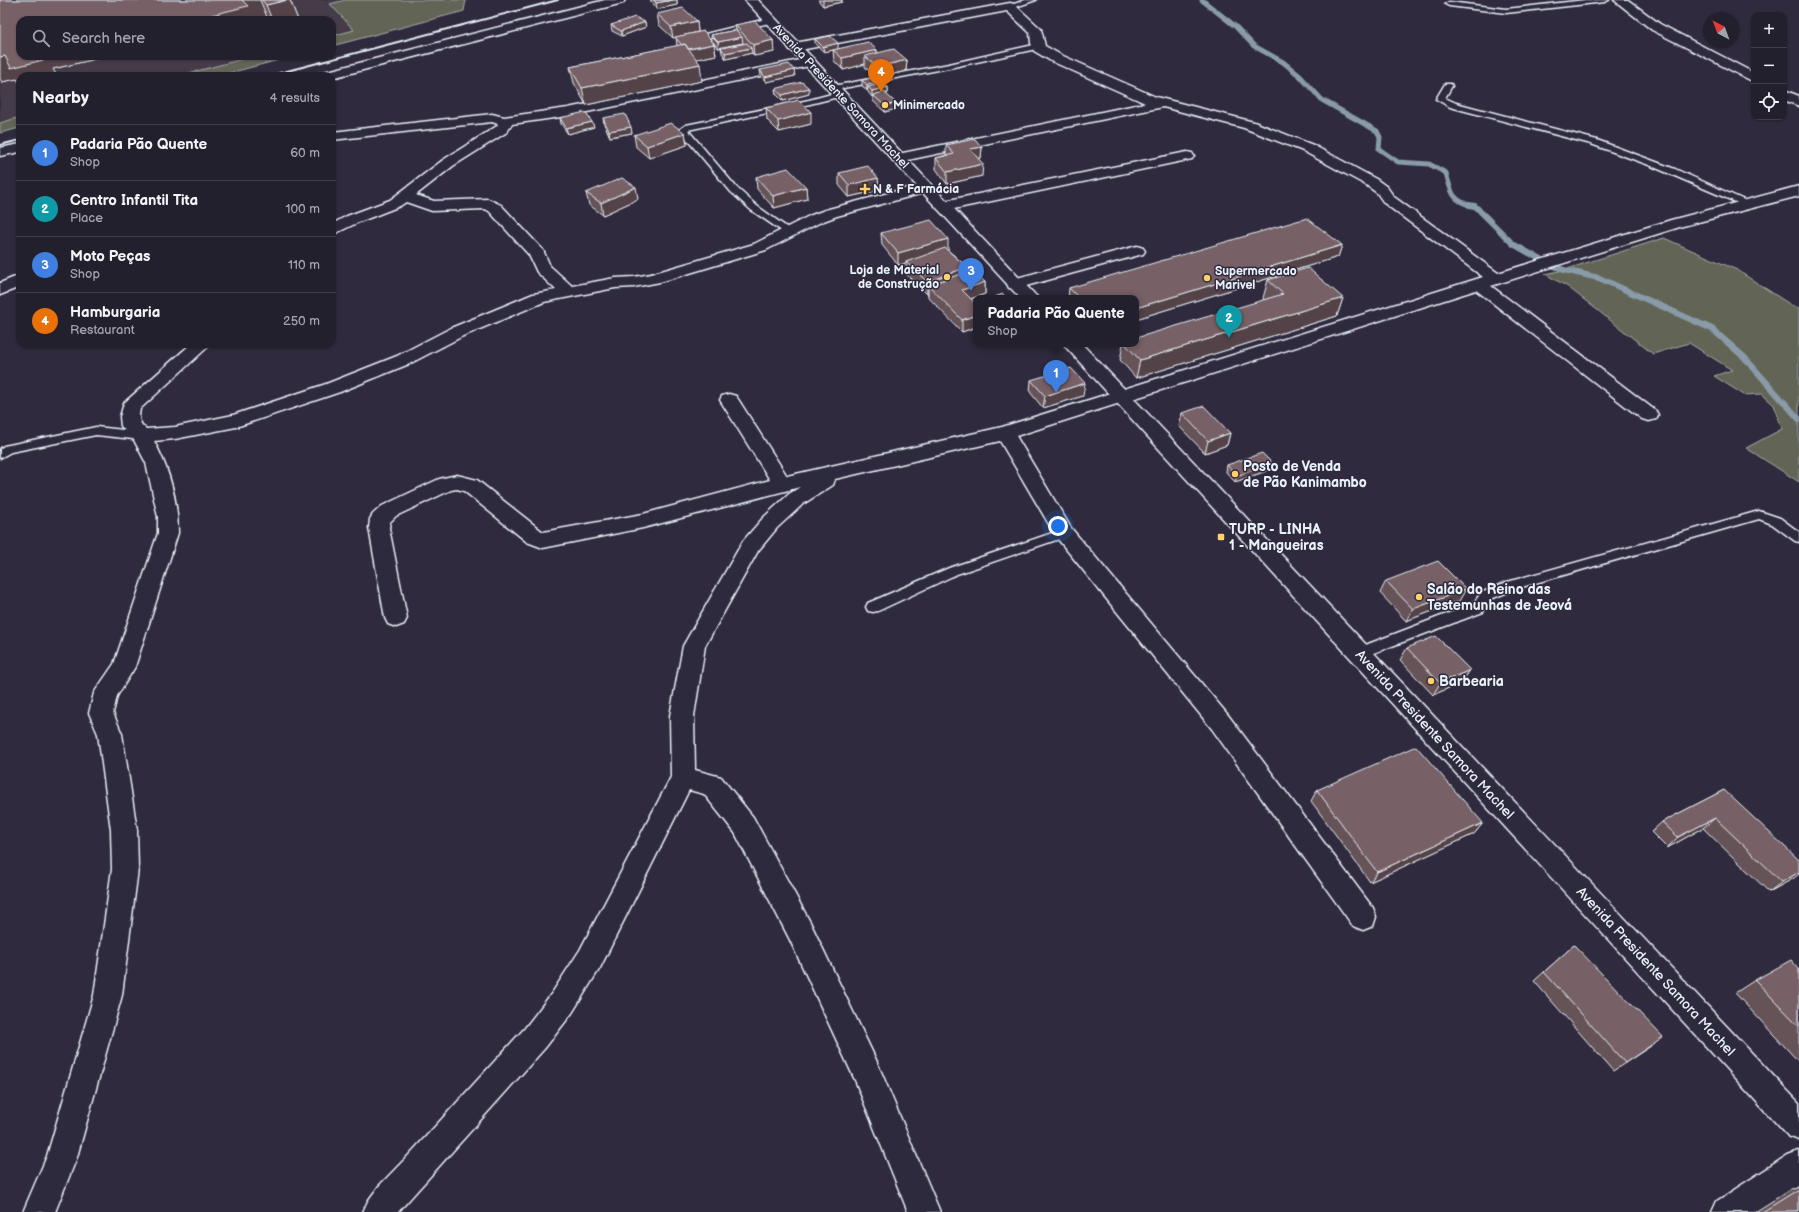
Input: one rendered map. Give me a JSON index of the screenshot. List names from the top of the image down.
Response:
{
  "streets": {
    "street": ["Avenida Presidente Samora Machel"]
  },
  "places": {
    "other": [
      "Minimercado",
      "Loja de Material de Construção",
      "Supermercado Marivel",
      "Posto de Venda de Pão Kanimambo",
      "Salão do Reino das Testemunhas de Jeová",
      "Barbearia"
    ],
    "health": ["N & F Farmácia"],
    "transit": ["TURP - LINHA 1 - Mangueiras"]
  },
  "north": "top left",
  "page": {
    "map_buttons": ["+", "−"],
    "search": "Search here",
    "pins": [
      "4",
      "3",
      "2",
      "1"
    ],
    "heading": ["Nearby", "4 results"],
    "list": [
      {
        "mark": "1",
        "name": "Padaria Pão Quente",
        "note": "Shop",
        "value": "60 m"
      },
      {
        "mark": "2",
        "name": "Centro Infantil Tita",
        "note": "Place",
        "value": "100 m"
      },
      {
        "mark": "3",
        "name": "Moto Peças",
        "note": "Shop",
        "value": "110 m"
      },
      {
        "mark": "4",
        "name": "Hamburgaria",
        "note": "Restaurant",
        "value": "250 m"
      }
    ],
    "popup": ["Padaria Pão Quente", "Shop"]
  }
}
